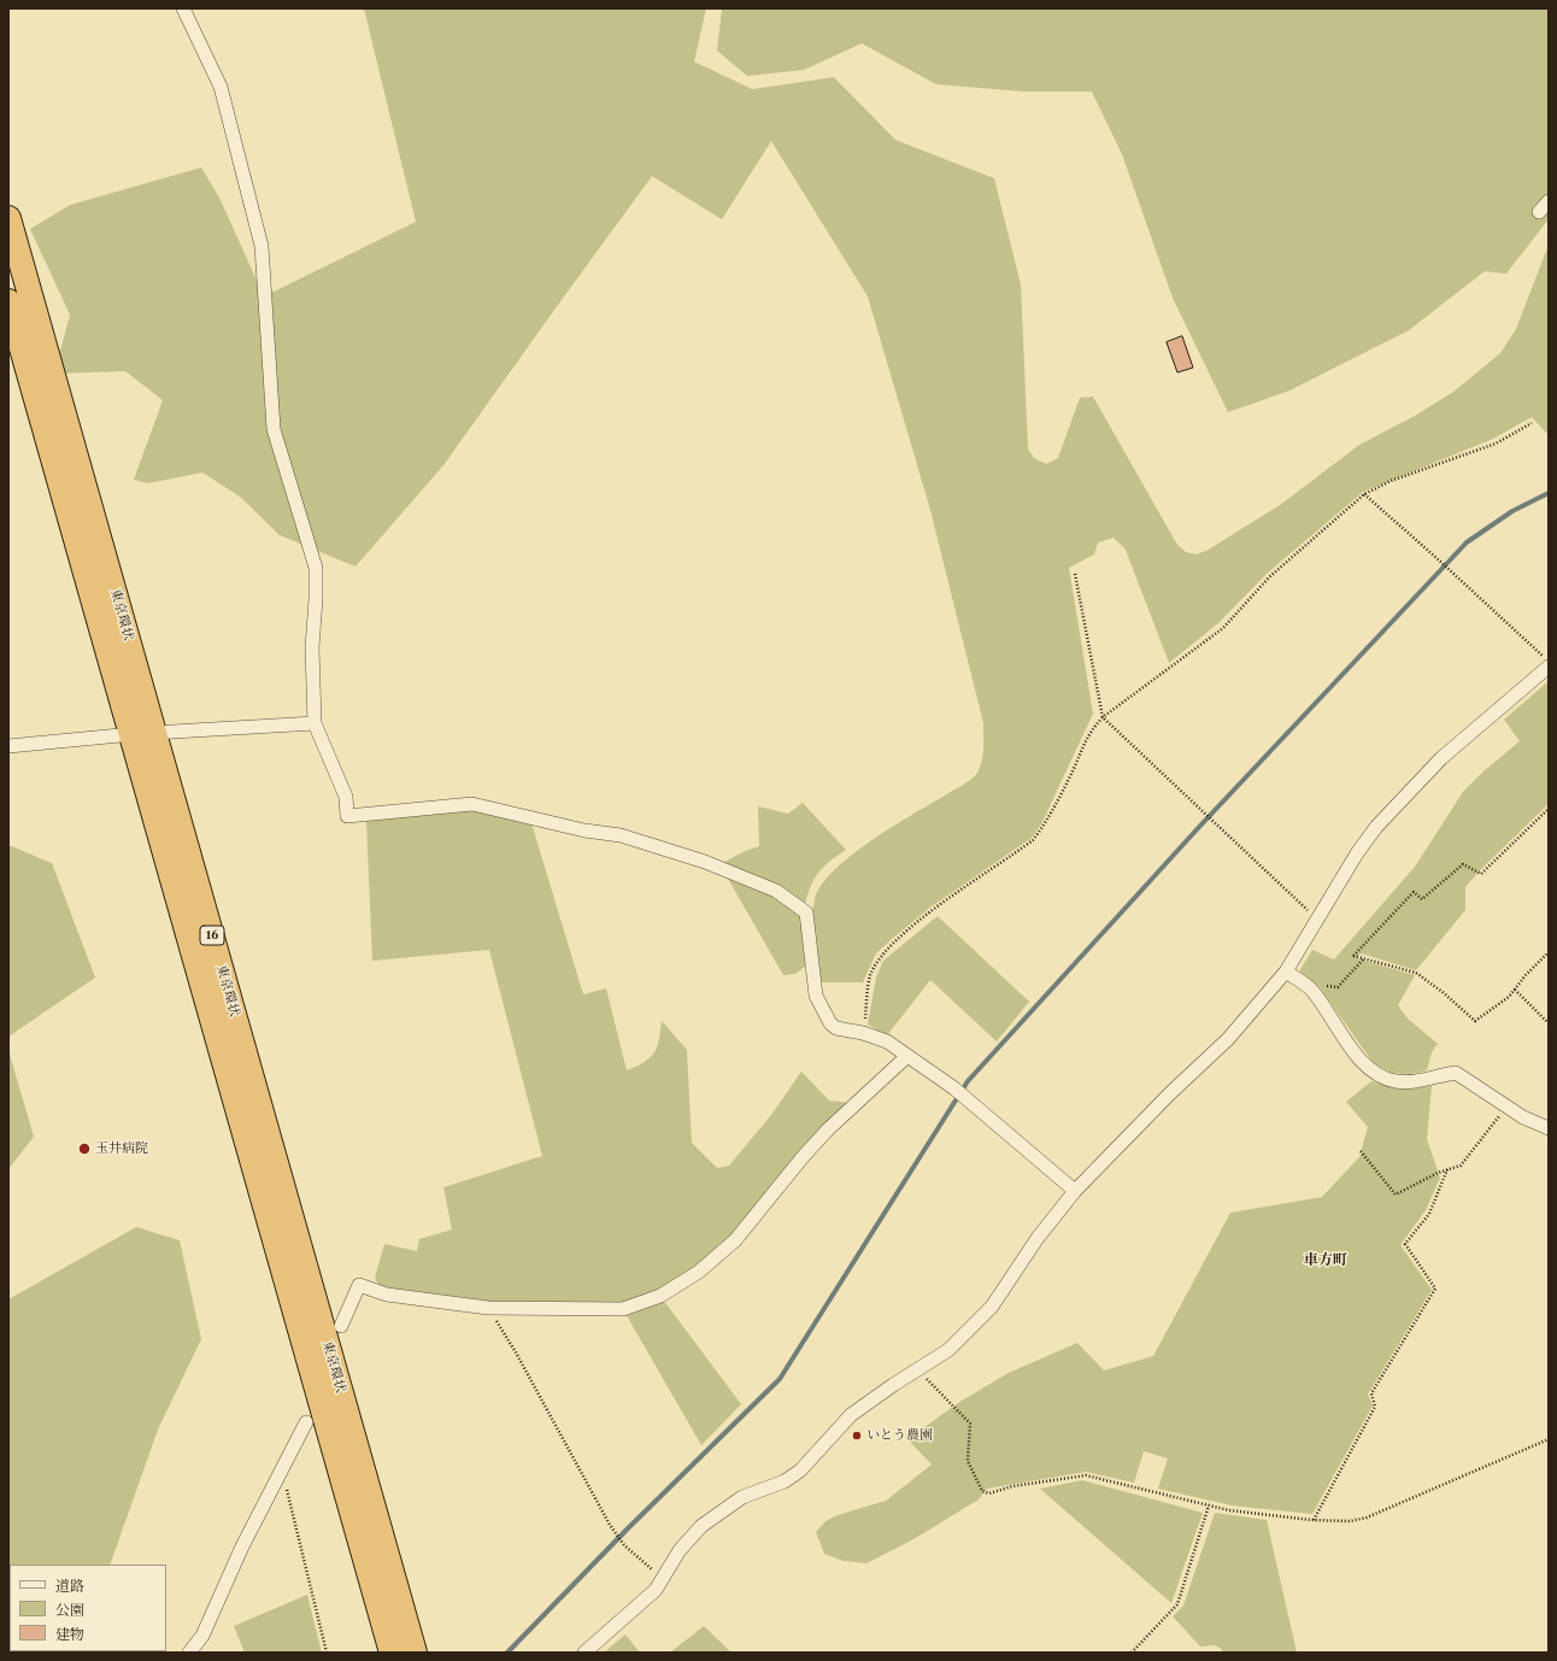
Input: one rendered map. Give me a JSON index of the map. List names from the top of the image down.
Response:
{
  "streets": {
    "highway": ["東京環状", "16"]
  },
  "districts": ["車方町"],
  "places": ["玉井病院", "いとう農園"],
  "legend": ["道路", "公園", "建物"]
}
